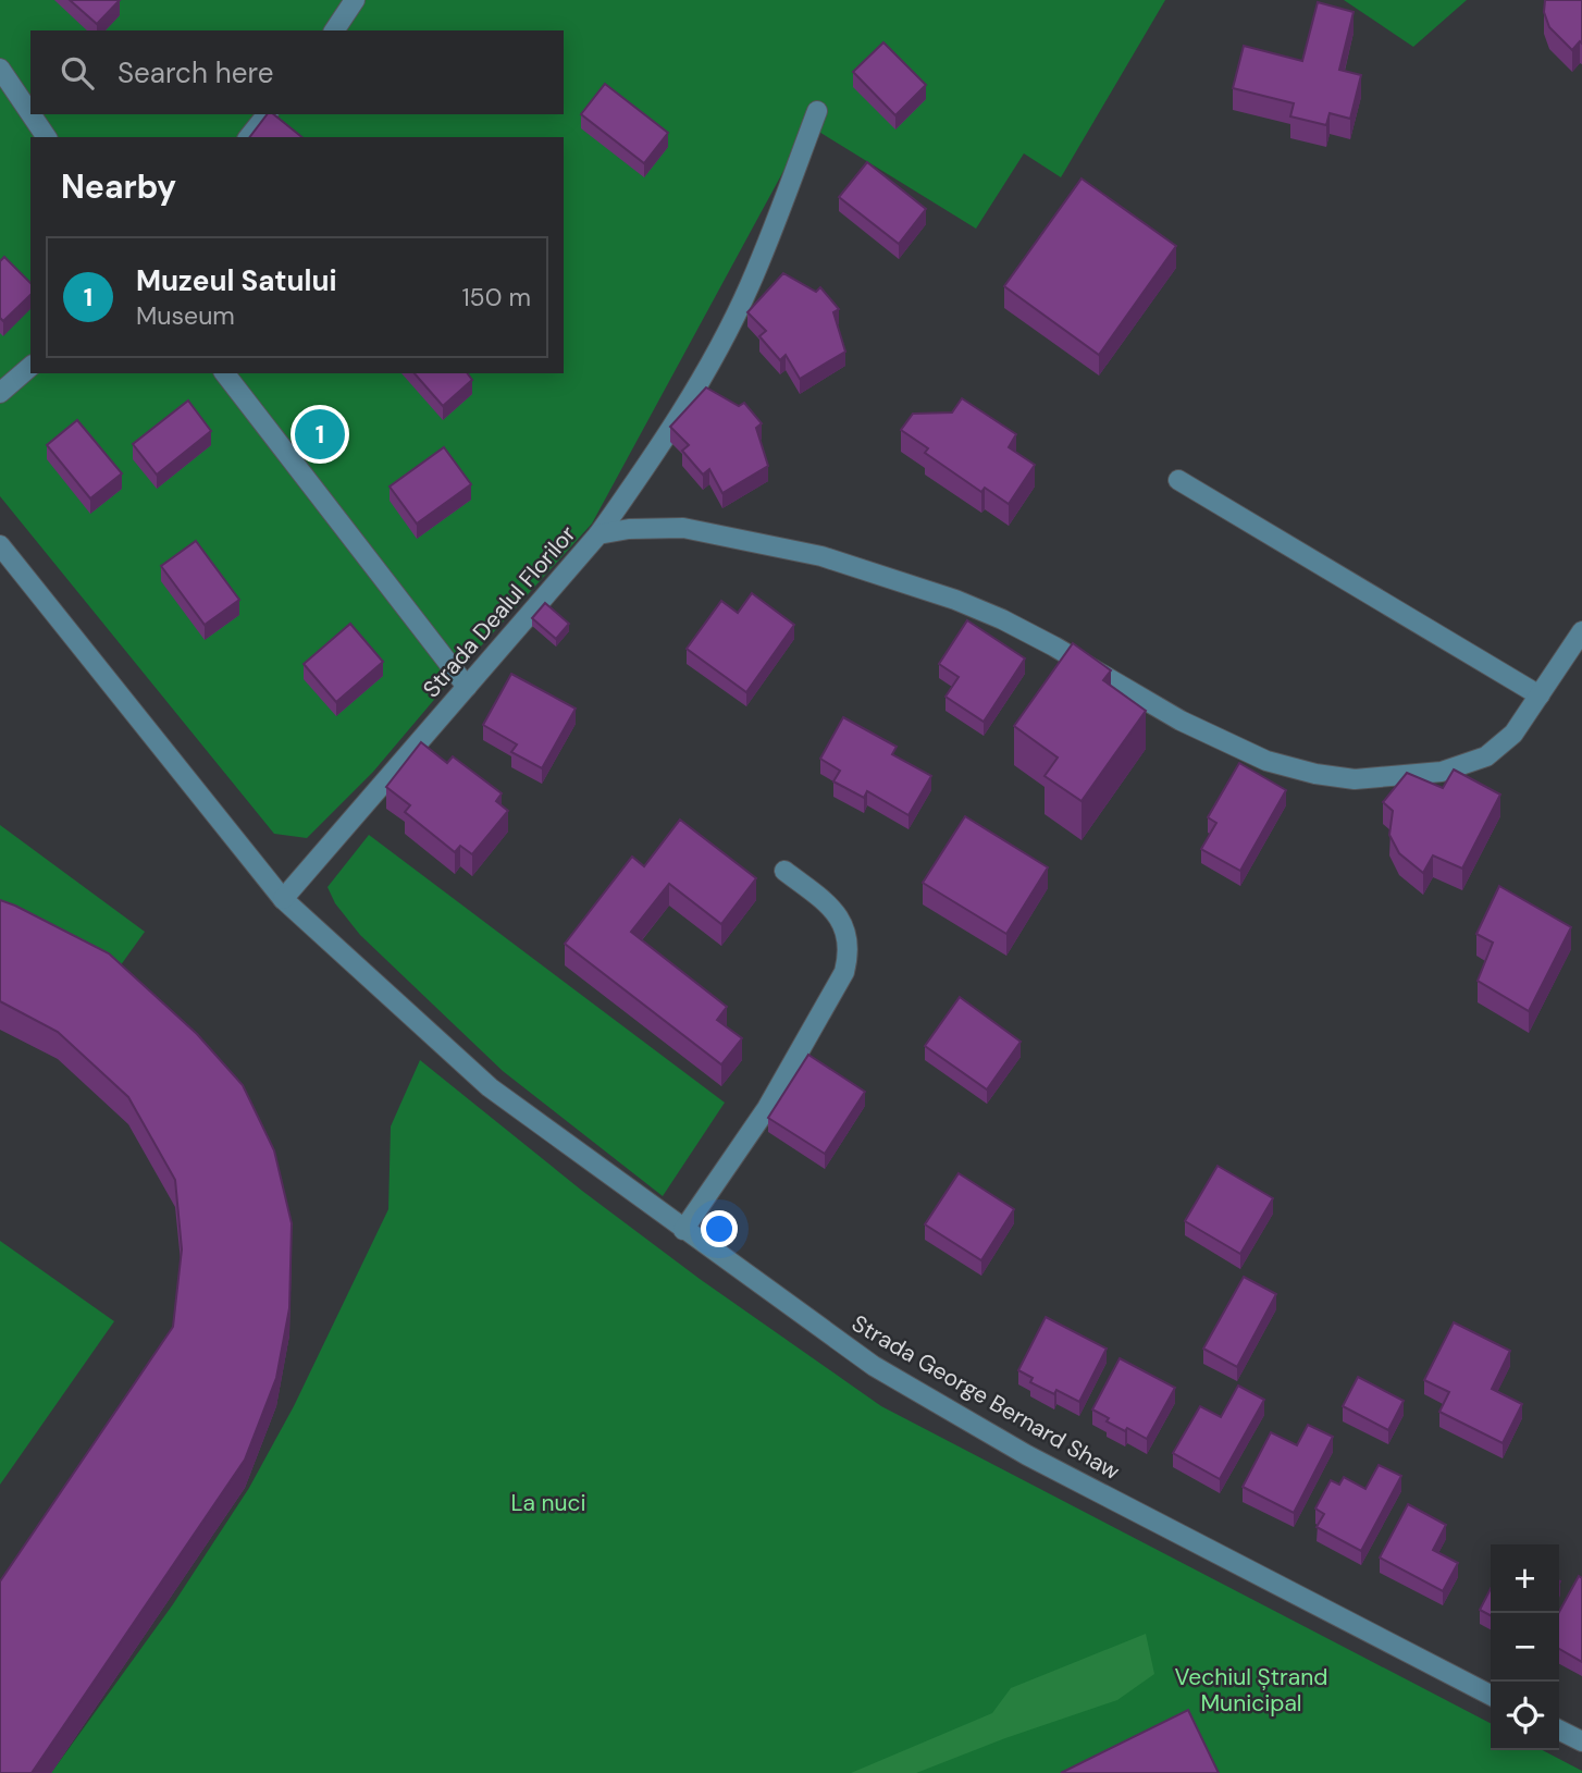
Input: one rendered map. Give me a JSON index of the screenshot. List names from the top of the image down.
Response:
{
  "streets": {
    "street": ["Strada Dealul Florilor", "Strada George Bernard Shaw"]
  },
  "crossings": [
    ["Strada Dealul Florilor", "Strada George Bernard Shaw"]
  ],
  "parks": ["La nuci", "Vechiul Ștrand Municipal"],
  "page": {
    "search": "Search here",
    "heading": "Nearby",
    "list": [
      {
        "mark": "1",
        "name": "Muzeul Satului",
        "note": "Museum",
        "value": "150 m"
      }
    ],
    "pins": "1",
    "map_buttons": ["+", "−"]
  }
}
